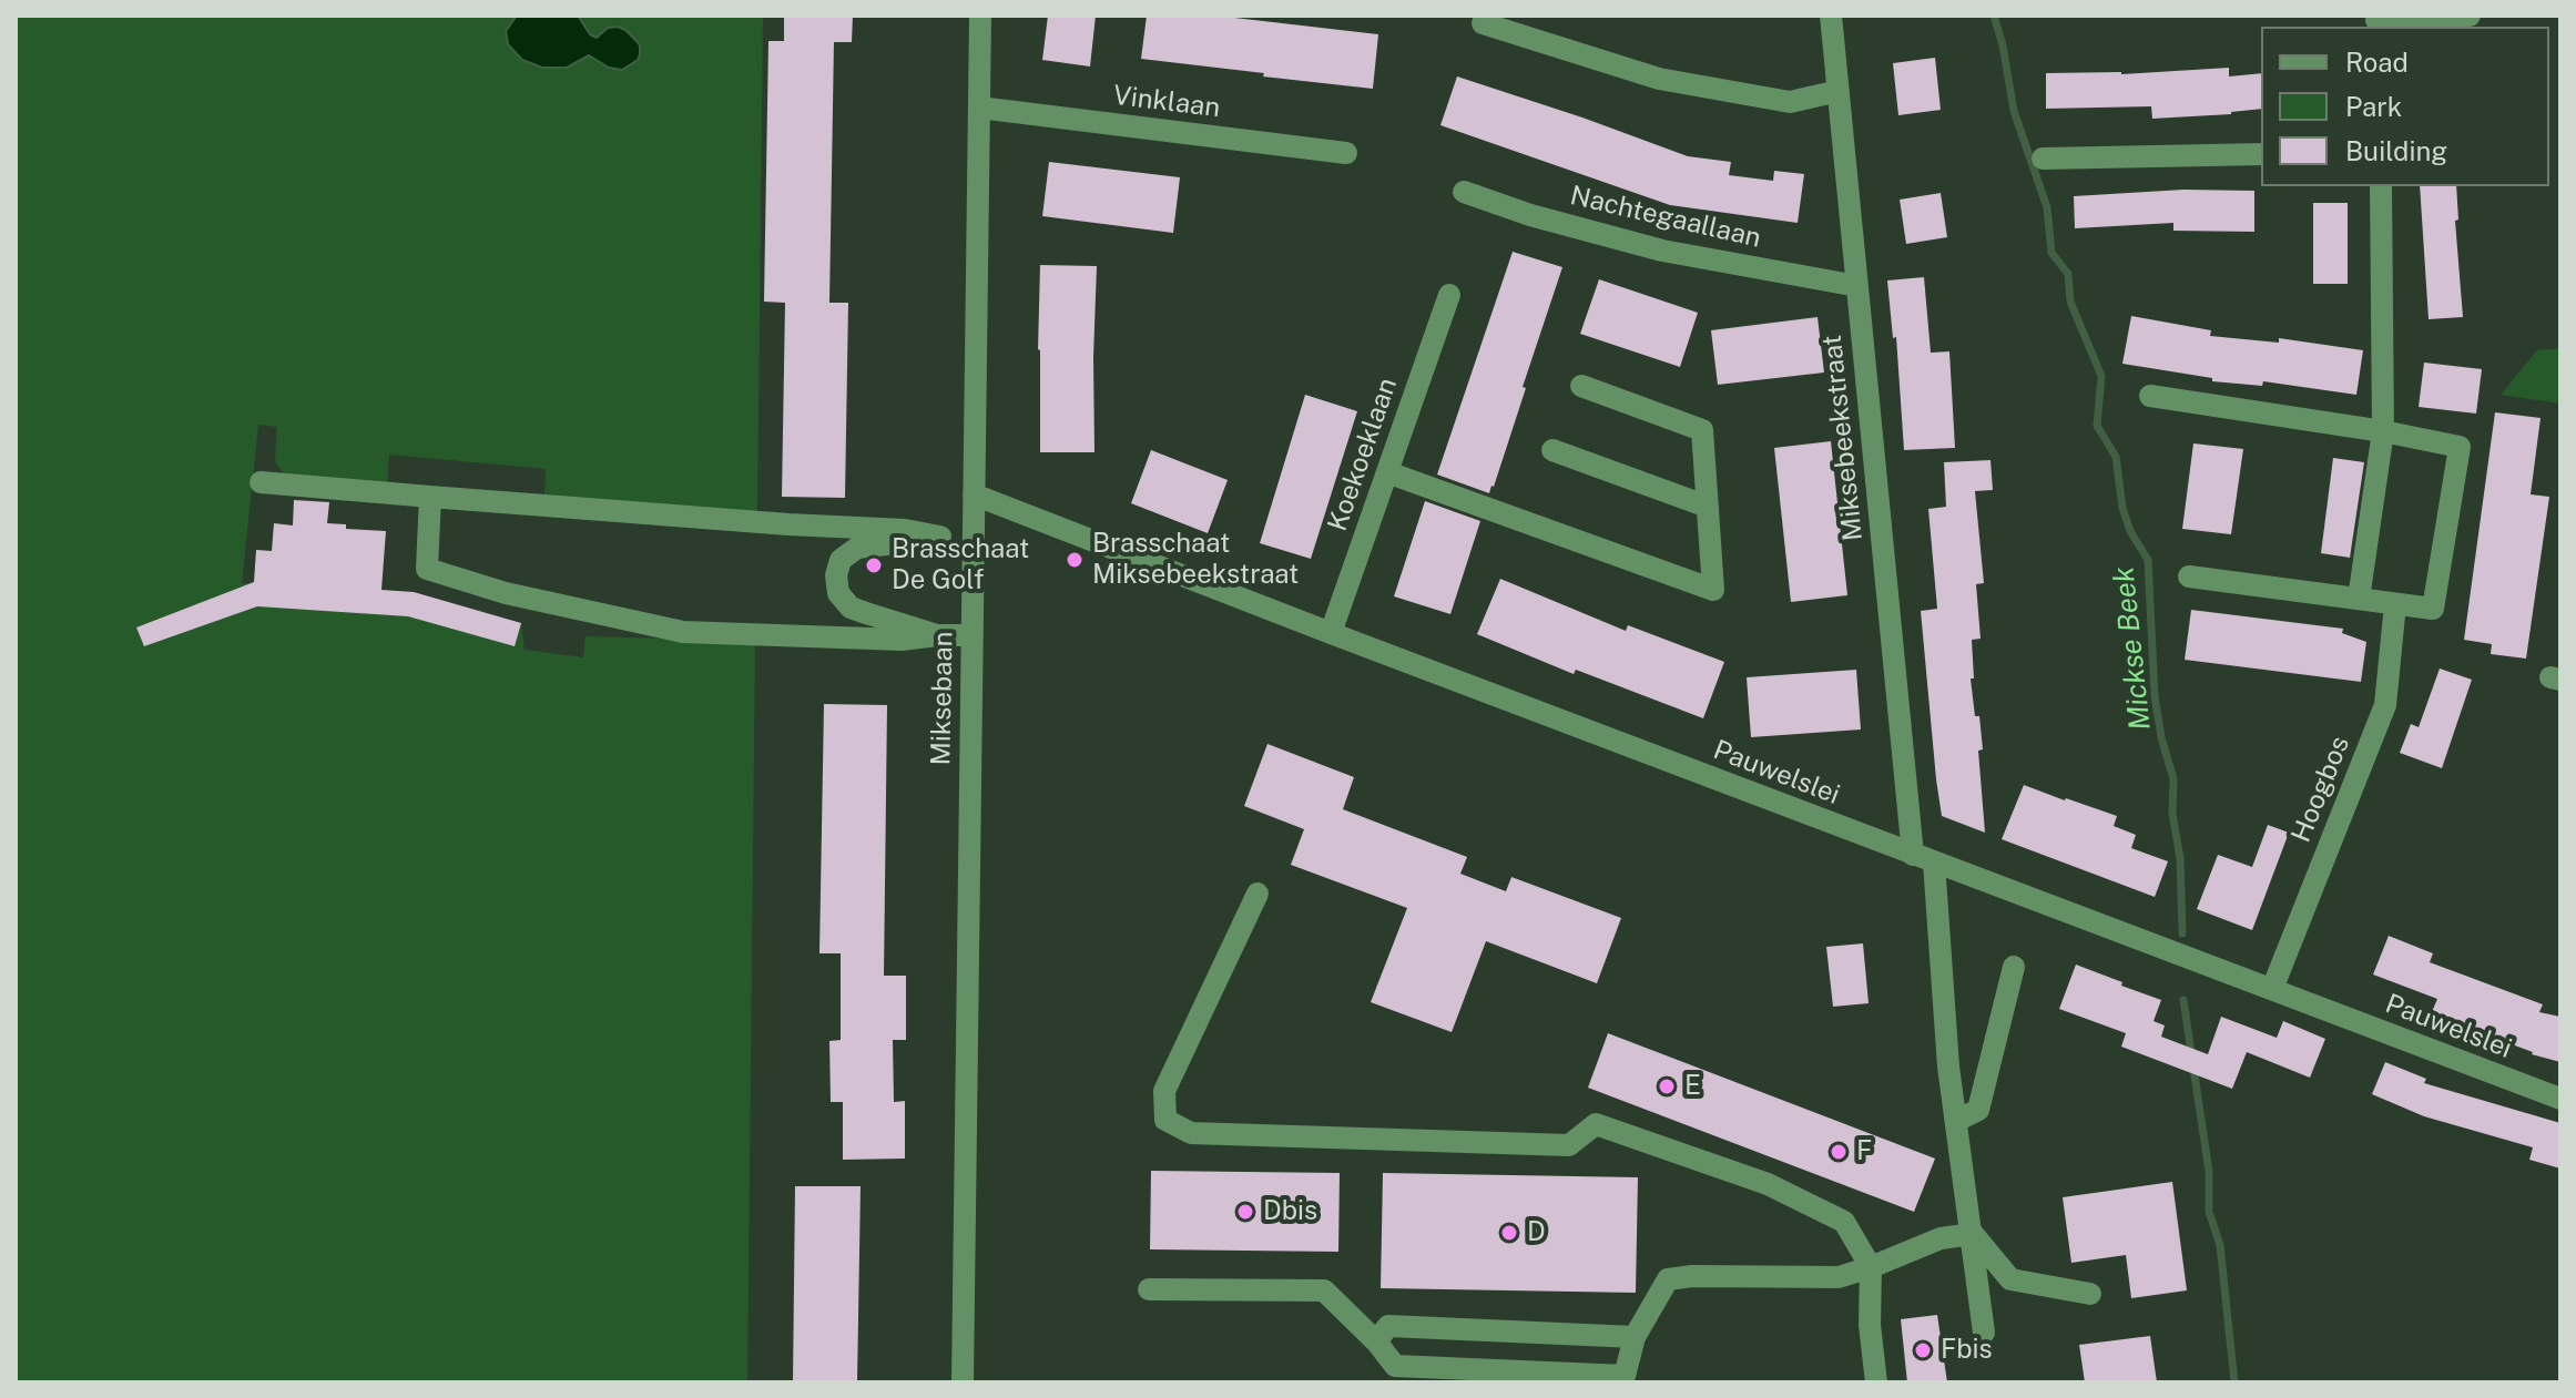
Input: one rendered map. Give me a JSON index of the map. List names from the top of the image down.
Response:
{
  "streets": {
    "street": [
      "Vinklaan",
      "Nachtegaallaan",
      "Miksebeekstraat",
      "Koekoeklaan",
      "Miksebaan",
      "Pauwelslei",
      "Hoogbos"
    ]
  },
  "crossings": [
    ["Vinklaan", "Miksebaan"],
    ["Nachtegaallaan", "Miksebeekstraat"],
    ["Miksebeekstraat", "Pauwelslei"],
    ["Koekoeklaan", "Pauwelslei"],
    ["Miksebaan", "Pauwelslei"],
    ["Pauwelslei", "Hoogbos"]
  ],
  "water": ["Mickse Beek"],
  "places": [
    "Brasschaat Miksebeekstraat",
    "Brasschaat De Golf",
    "E",
    "F",
    "Dbis",
    "D",
    "Fbis"
  ],
  "legend": ["Road", "Park", "Building"]
}
